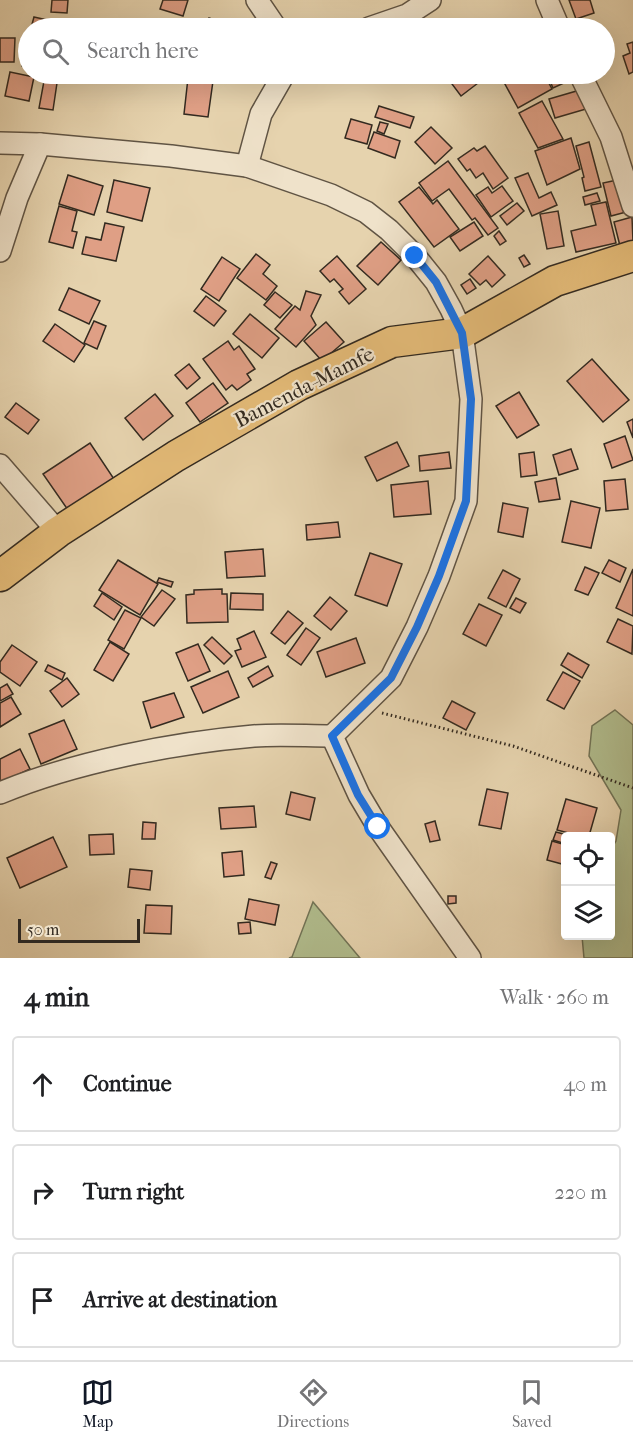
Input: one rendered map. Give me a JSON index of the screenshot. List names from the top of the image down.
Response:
{
  "streets": {
    "highway": ["Bamenda-Mamfe"]
  },
  "scale_bar": "50 m",
  "page": {
    "search": "Search here",
    "scale": "50 m",
    "heading": ["4 min", "Walk · 260 m"],
    "list": [
      ["Continue", "40 m"],
      ["Turn right", "220 m"],
      "Arrive at destination"
    ],
    "nav": ["Map", "Directions", "Saved"]
  }
}
